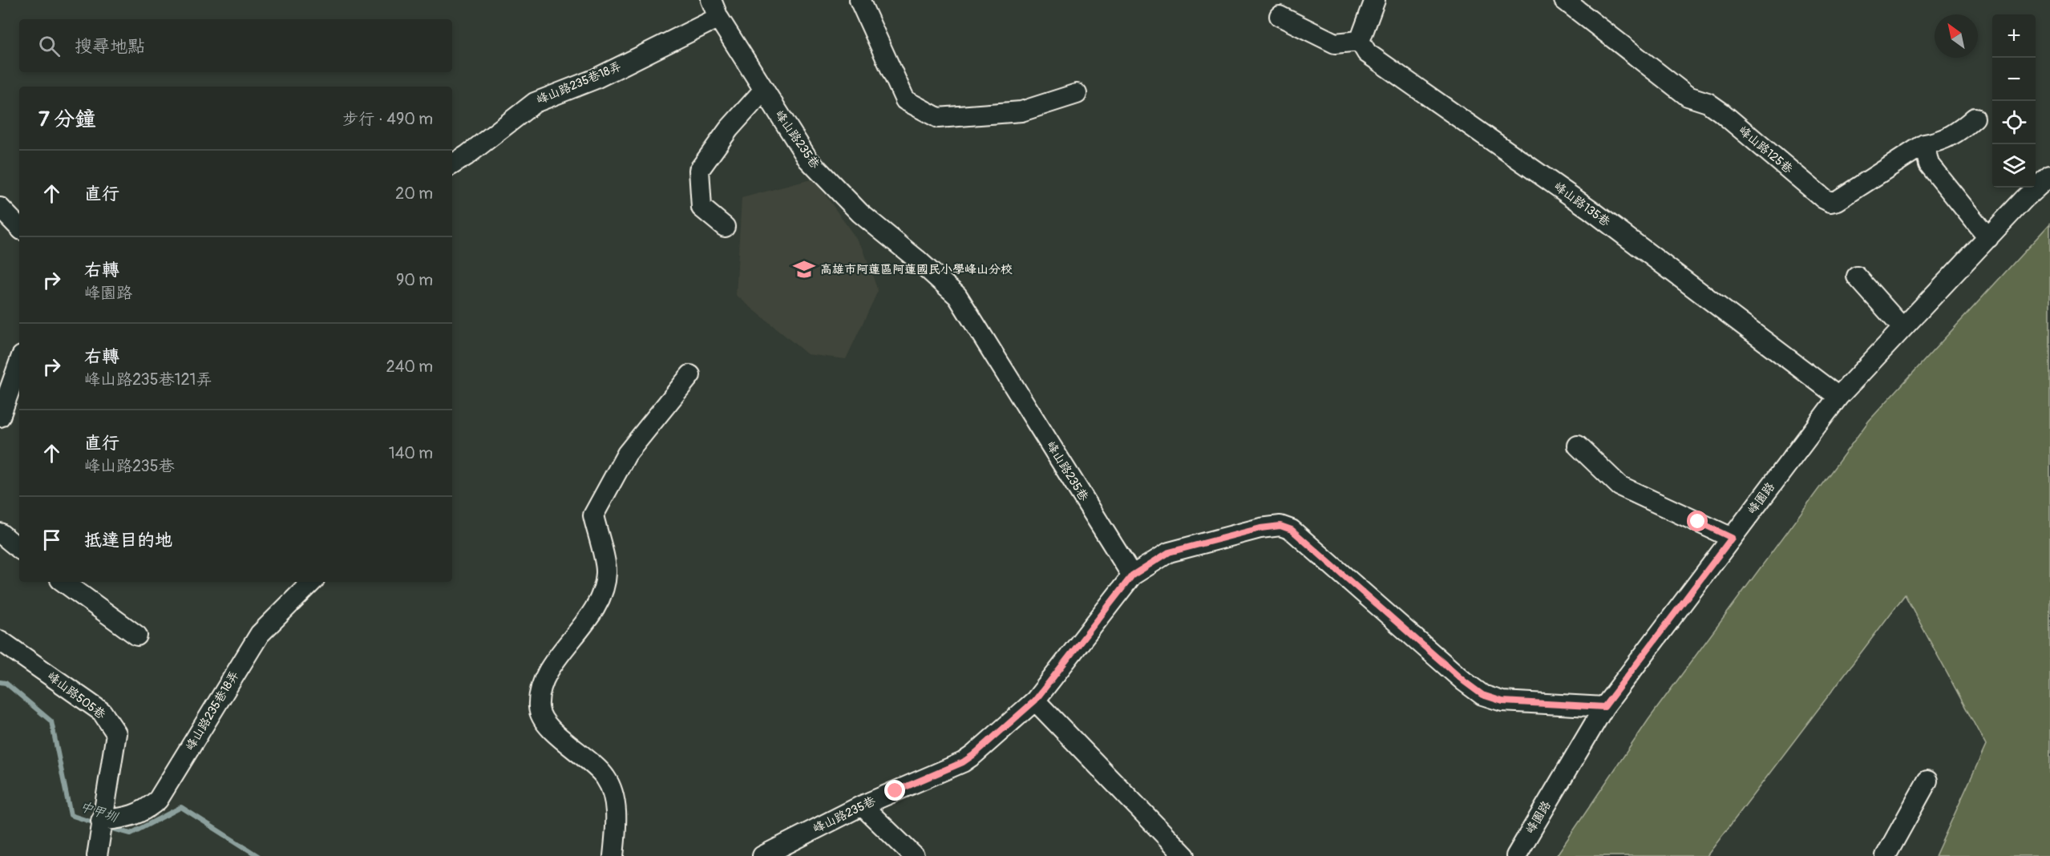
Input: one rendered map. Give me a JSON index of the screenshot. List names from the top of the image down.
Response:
{
  "streets": {
    "street": [
      "峰山路235巷18弄",
      "峰山路235巷",
      "峰山路125巷",
      "峰山路135巷",
      "峰園路",
      "峰山路505巷"
    ]
  },
  "crossings": [
    ["峰山路235巷18弄", "峰山路235巷"],
    ["峰山路235巷18弄", "峰山路505巷"],
    ["峰山路135巷", "峰園路"]
  ],
  "water": ["中甲圳"],
  "places": {
    "school or university": ["高雄市阿蓮區阿蓮國民小學峰山分校"]
  },
  "north": "top left",
  "page": {
    "map_buttons": ["+", "−"],
    "search": "搜尋地點",
    "heading": ["7 分鐘", "步行 · 490 m"],
    "list": [
      ["直行", "20 m"],
      ["右轉", "峰園路", "90 m"],
      ["右轉", "峰山路235巷121弄", "240 m"],
      ["直行", "峰山路235巷", "140 m"],
      "抵達目的地"
    ]
  }
}
